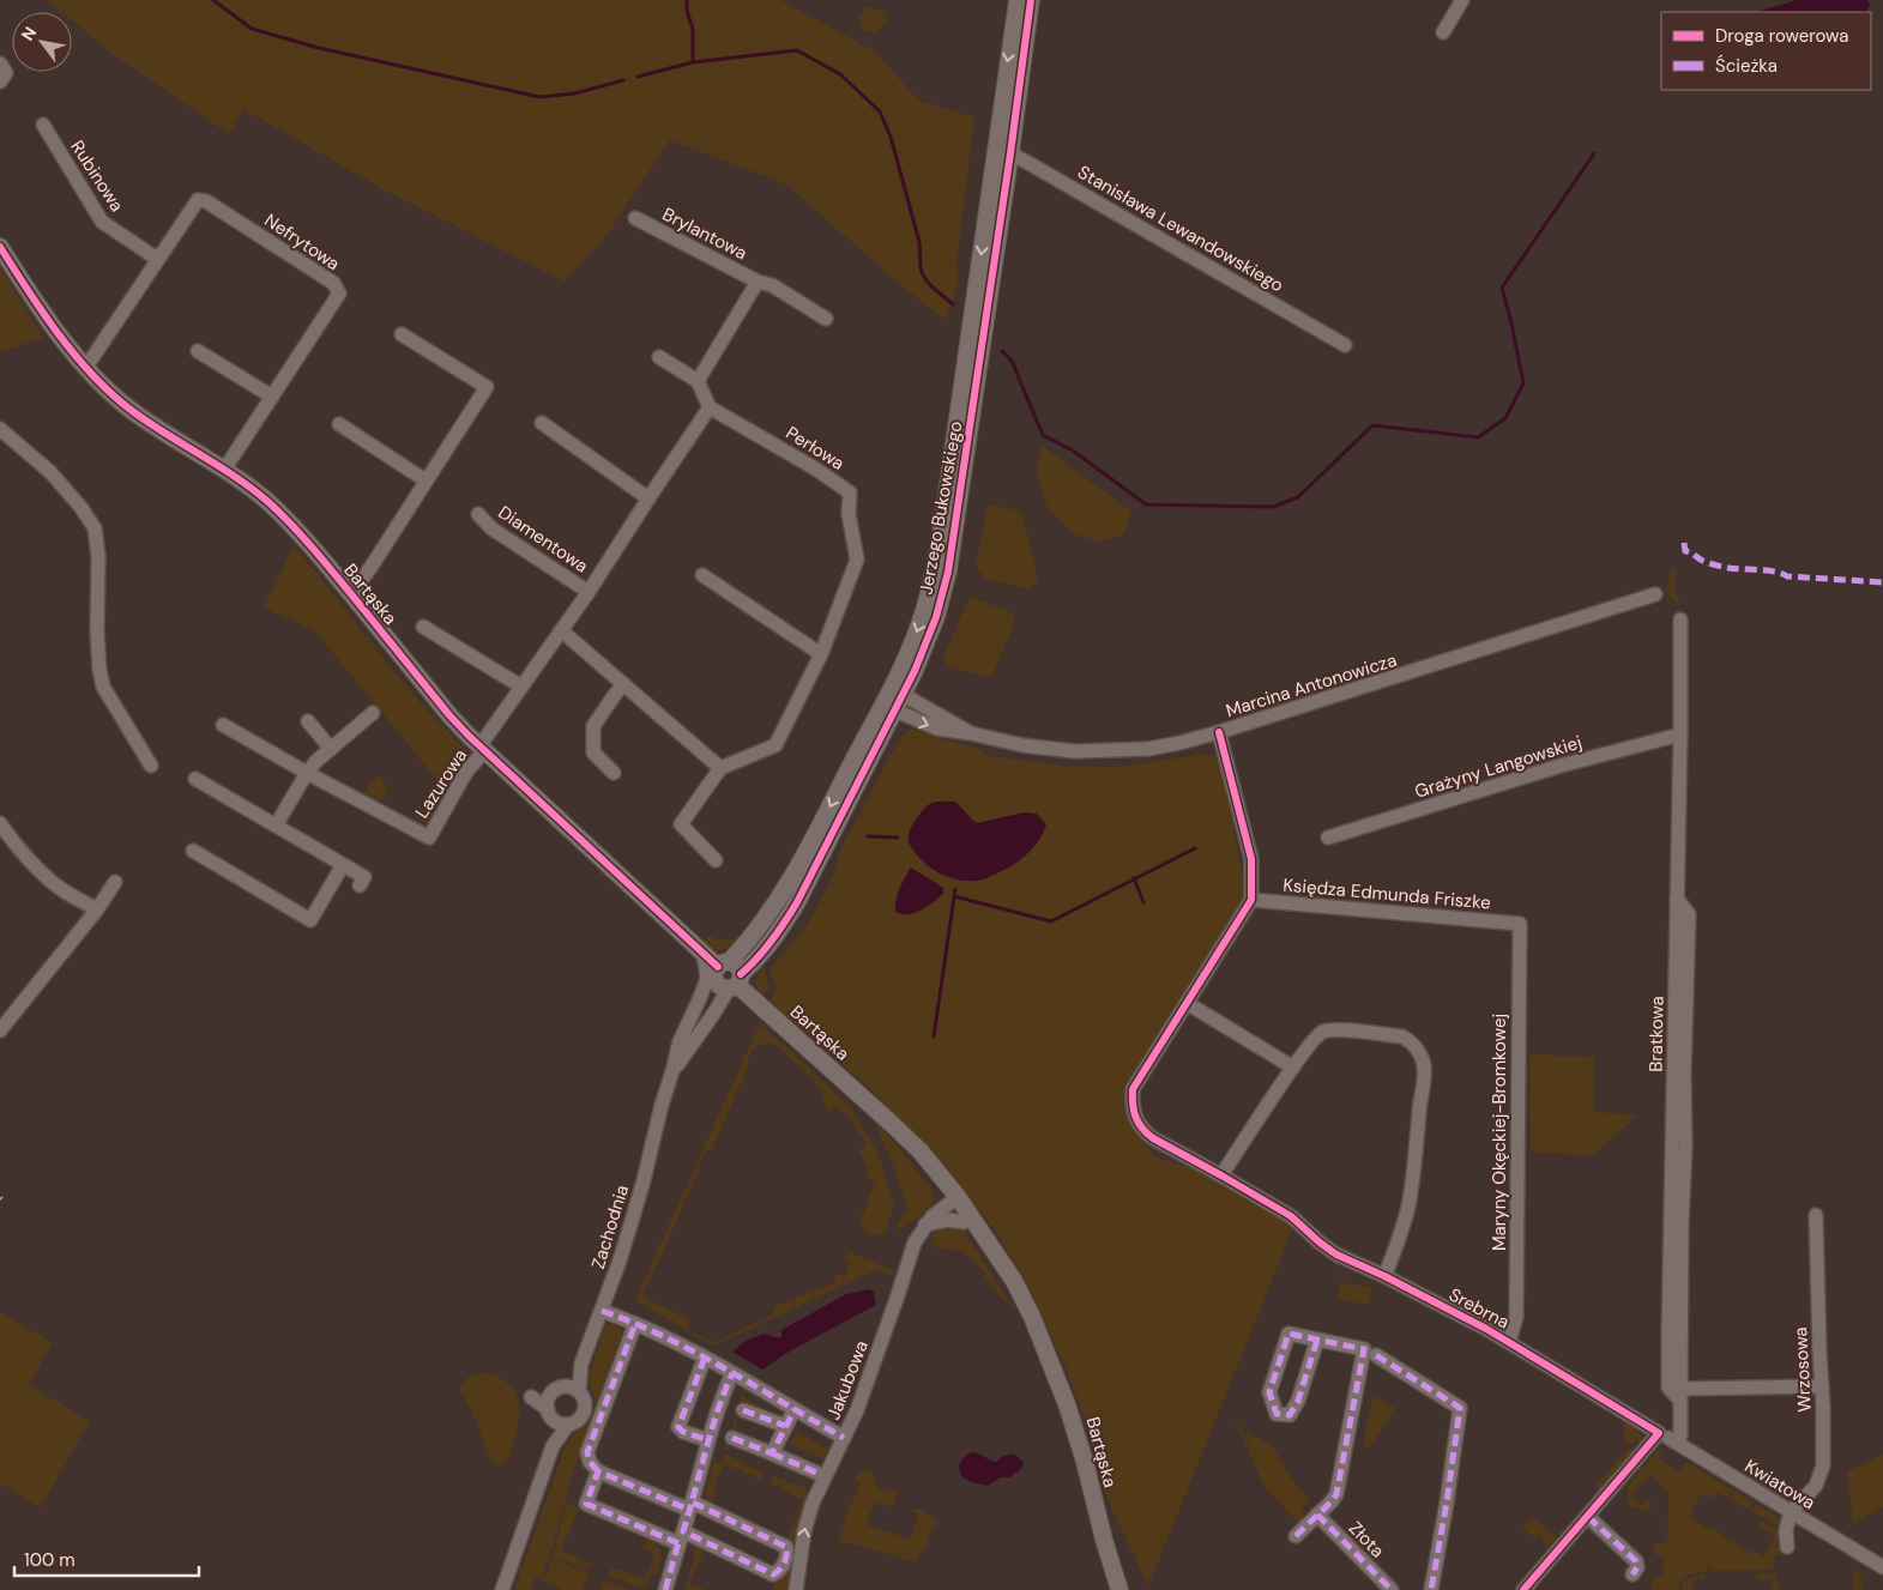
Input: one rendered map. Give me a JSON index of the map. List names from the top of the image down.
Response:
{
  "streets": {
    "street": [
      "Rubinowa",
      "Stanisława Lewandowskiego",
      "Brylantowa",
      "Nefrytowa",
      "Perłowa",
      "Jerzego Bukowskiego",
      "Diamentowa",
      "Bartąska",
      "Marcina Antonowicza",
      "Grażyny Langowskiej",
      "Lazurowa",
      "Księdza Edmunda Friszke",
      "Maryny Okęckiej-Bromkowej",
      "Zachodnia",
      "Srebrna",
      "Wrzosowa",
      "Jakubowa",
      "Kwiatowa",
      "Złota"
    ]
  },
  "crossings": [
    ["Rubinowa", "Nefrytowa"],
    ["Stanisława Lewandowskiego", "Jerzego Bukowskiego"],
    ["Nefrytowa", "Bartąska"],
    ["Perłowa", "Diamentowa"],
    ["Jerzego Bukowskiego", "Bartąska"],
    ["Jerzego Bukowskiego", "Marcina Antonowicza"],
    ["Diamentowa", "Bartąska"],
    ["Diamentowa", "Lazurowa"],
    ["Bartąska", "Lazurowa"],
    ["Bartąska", "Jakubowa"],
    ["Księdza Edmunda Friszke", "Maryny Okęckiej-Bromkowej"],
    ["Maryny Okęckiej-Bromkowej", "Srebrna"],
    ["Srebrna", "Kwiatowa"],
    ["Wrzosowa", "Kwiatowa"]
  ],
  "legend": ["Droga rowerowa", "Ścieżka"],
  "scale_bar": "100 m",
  "north": "top left"
}
